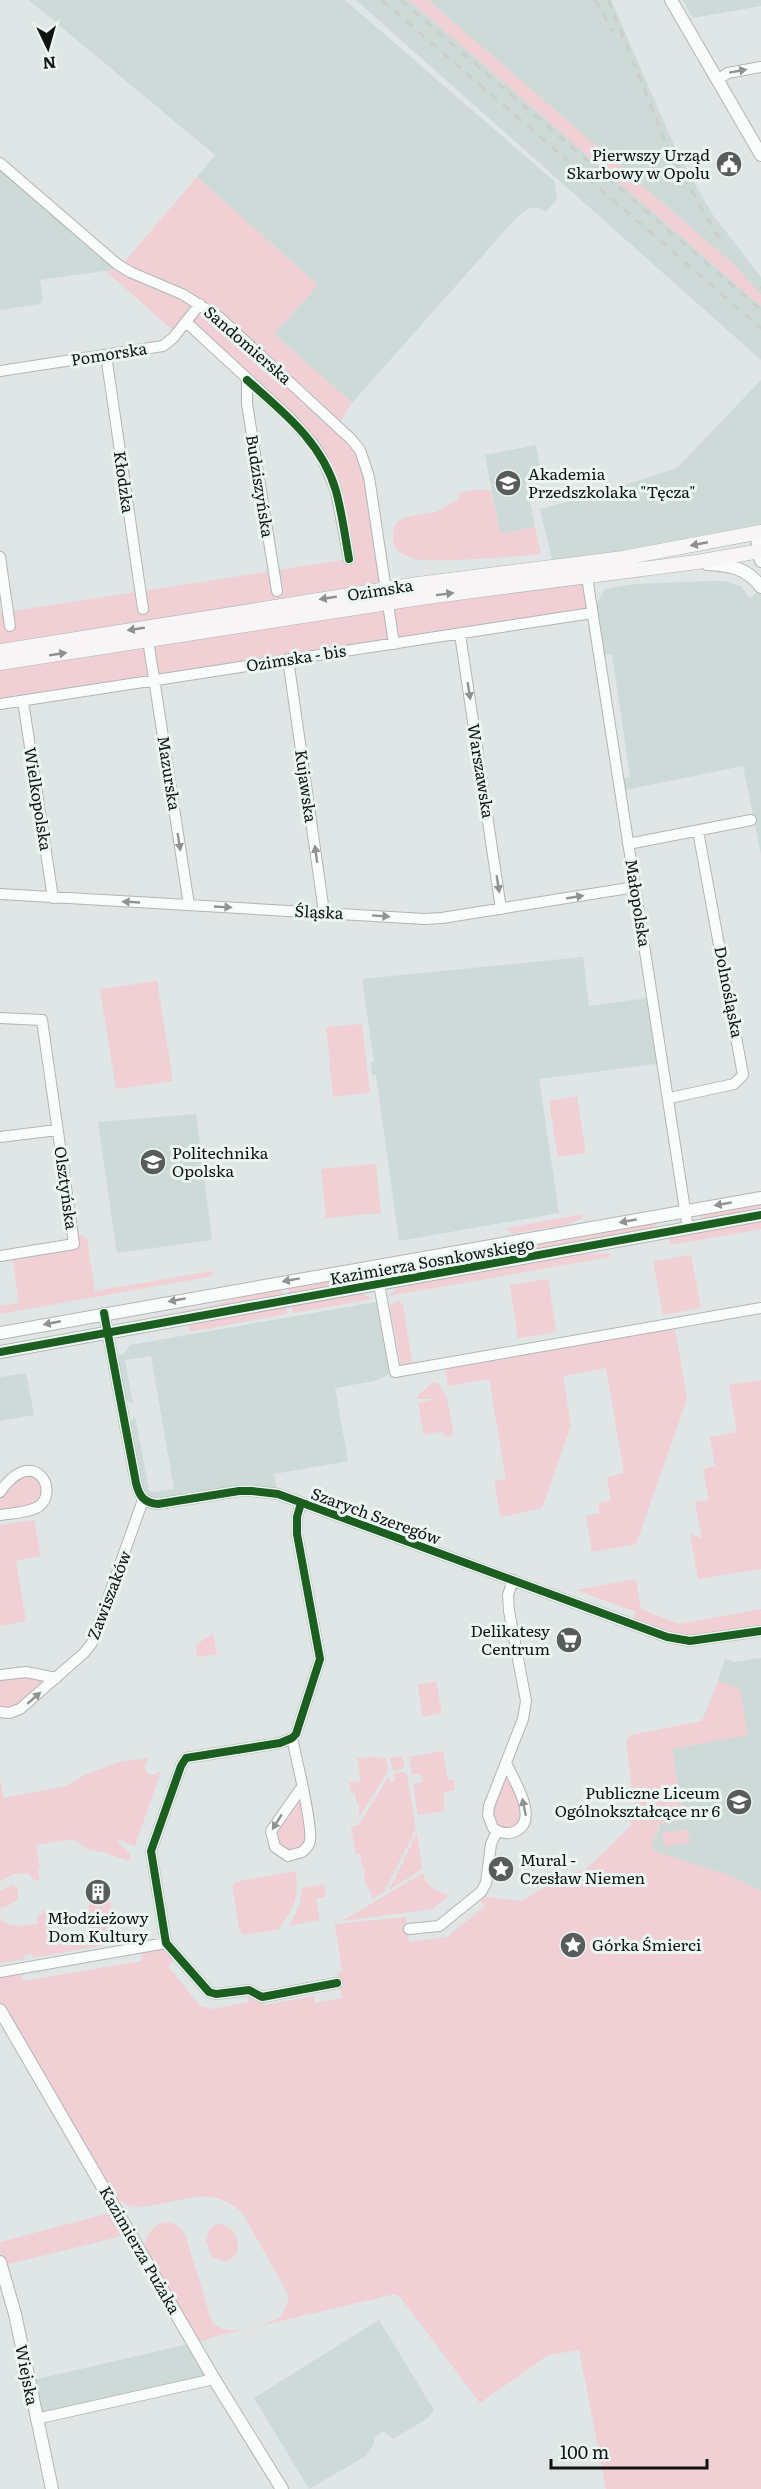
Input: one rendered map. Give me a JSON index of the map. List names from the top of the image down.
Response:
{
  "streets": {
    "main road": ["Ozimska"],
    "street": [
      "Sandomierska",
      "Pomorska",
      "Kłodzka",
      "Budziszyńska",
      "Ozimska - bis",
      "Warszawska",
      "Mazurska",
      "Kujawska",
      "Wielkopolska",
      "Małopolska",
      "Śląska",
      "Dolnośląska",
      "Olsztyńska",
      "Kazimierza Sosnkowskiego",
      "Szarych Szeregów",
      "Zawiszaków",
      "Kazimierza Pużaka",
      "Wiejska"
    ]
  },
  "crossings": [
    ["Sandomierska", "Pomorska"],
    ["Sandomierska", "Ozimska"],
    ["Sandomierska", "Ozimska - bis"],
    ["Pomorska", "Kłodzka"],
    ["Ozimska", "Mazurska"],
    ["Ozimska", "Małopolska"],
    ["Ozimska - bis", "Warszawska"],
    ["Ozimska - bis", "Mazurska"],
    ["Ozimska - bis", "Kujawska"],
    ["Ozimska - bis", "Wielkopolska"],
    ["Ozimska - bis", "Małopolska"],
    ["Warszawska", "Śląska"],
    ["Mazurska", "Śląska"],
    ["Kujawska", "Śląska"],
    ["Wielkopolska", "Śląska"],
    ["Małopolska", "Śląska"],
    ["Małopolska", "Dolnośląska"],
    ["Małopolska", "Kazimierza Sosnkowskiego"],
    ["Szarych Szeregów", "Zawiszaków"]
  ],
  "one_way": ["Warszawska", "Mazurska", "Kujawska"],
  "places": {
    "public building": ["Pierwszy Urząd Skarbowy w Opolu"],
    "school or university": ["Akademia Przedszkolaka \"Tęcza\"", "Politechnika Opolska", "Publiczne Liceum Ogólnokształcące nr 6"],
    "supermarket": ["Delikatesy Centrum"],
    "place": ["Mural - Czesław Niemen", "Górka Śmierci"],
    "building": ["Młodzieżowy Dom Kultury"]
  },
  "scale_bar": "100 m",
  "north": "bottom"
}
